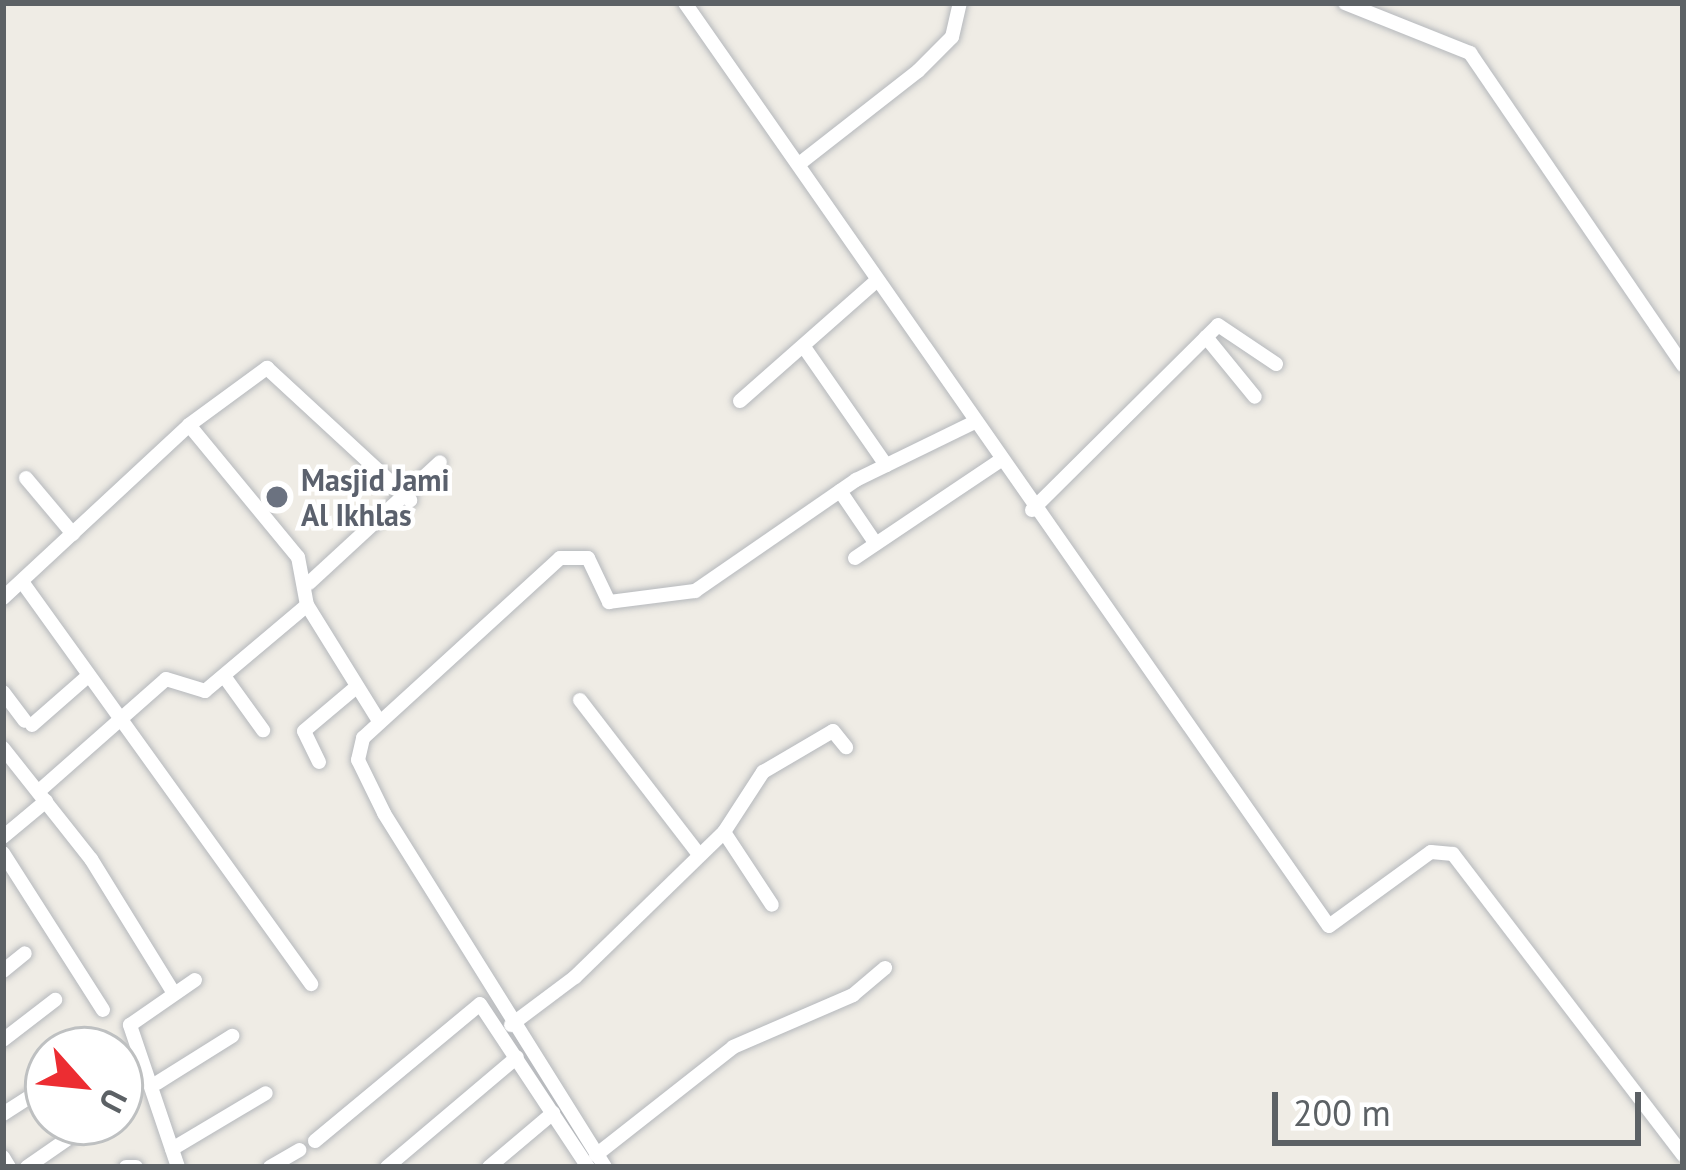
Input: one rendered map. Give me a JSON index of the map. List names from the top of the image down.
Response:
{
  "places": ["Masjid Jami Al Ikhlas"],
  "scale_bar": "200 m",
  "north": "bottom right"
}
